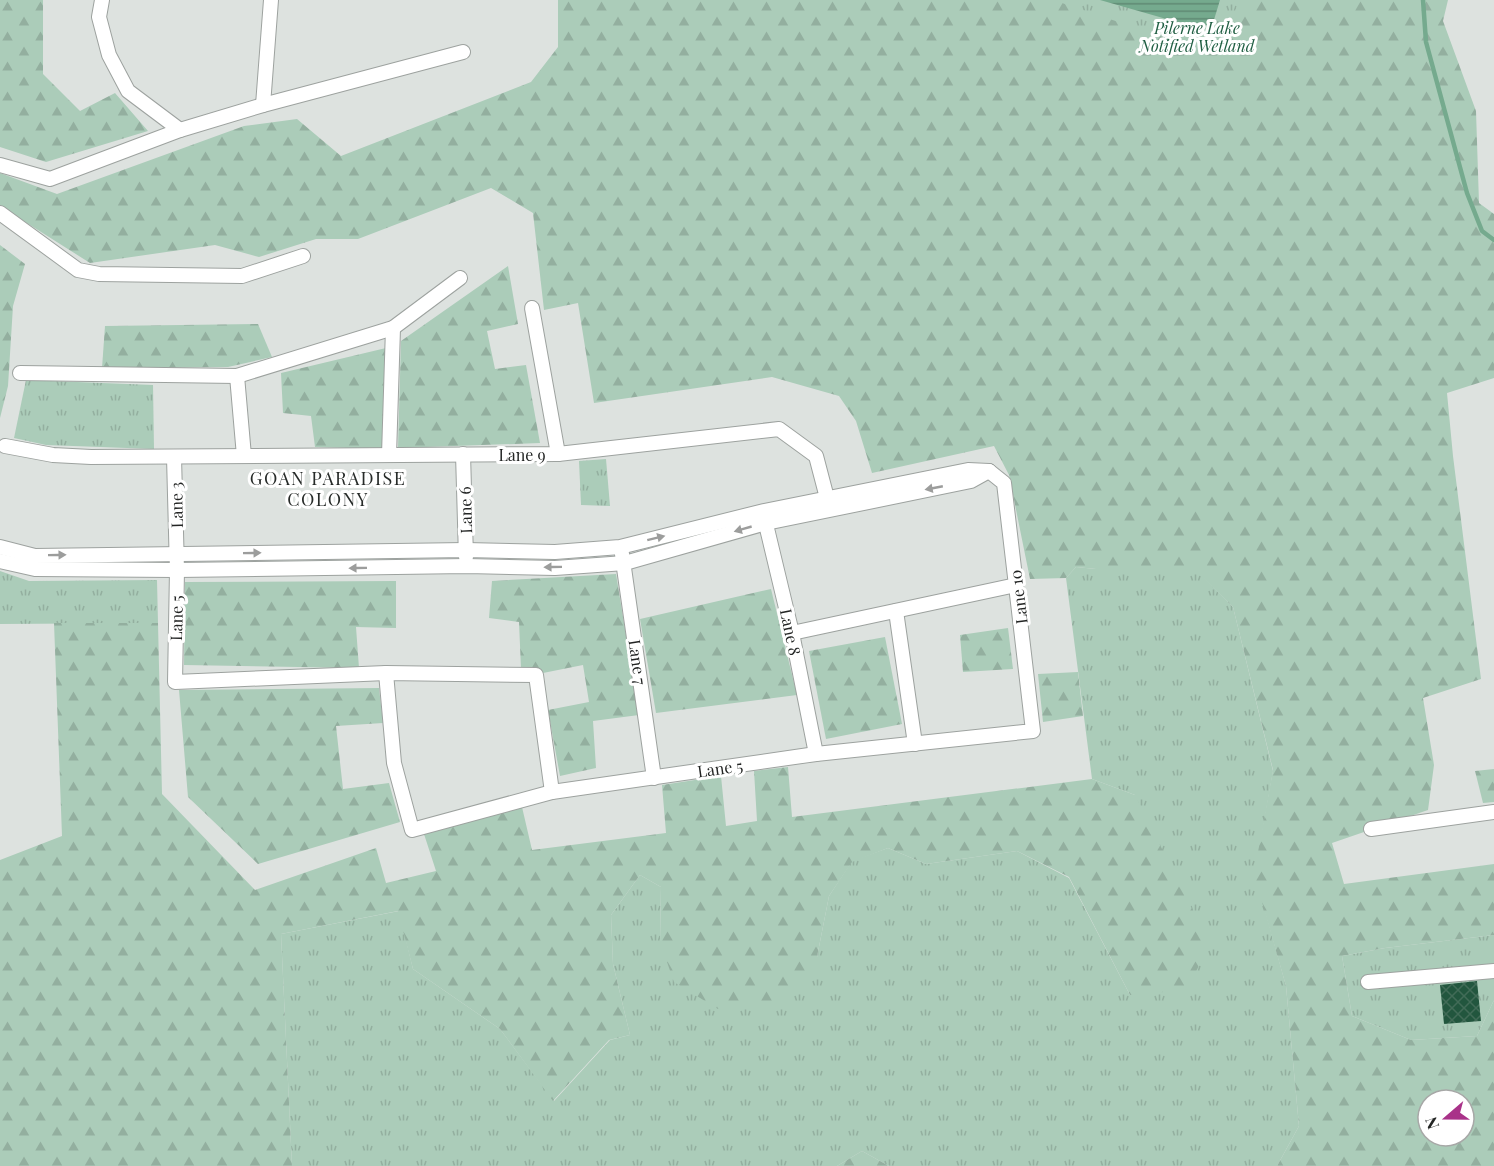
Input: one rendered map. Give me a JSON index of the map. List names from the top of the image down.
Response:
{
  "streets": {
    "street": [
      "Lane 9",
      "Lane 3",
      "Lane 6",
      "Lane 10",
      "Lane 5",
      "Lane 8",
      "Lane 7"
    ]
  },
  "crossings": [
    ["Lane 9", "Lane 3"],
    ["Lane 9", "Lane 6"],
    ["Lane 3", "Lane 5"],
    ["Lane 10", "Lane 5"],
    ["Lane 5", "Lane 8"],
    ["Lane 5", "Lane 7"]
  ],
  "districts": ["GOAN PARADISE COLONY"],
  "parks": ["Pilerne Lake Notified Wetland"],
  "north": "left"
}
